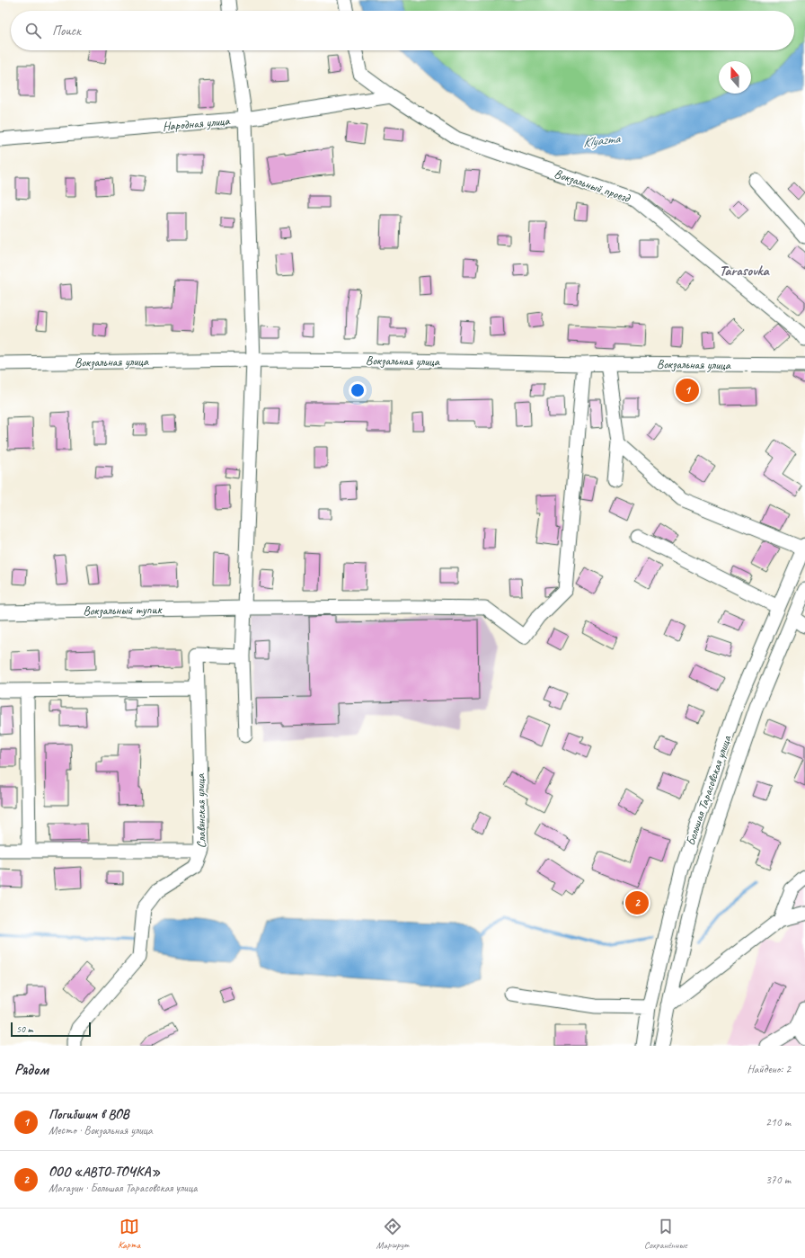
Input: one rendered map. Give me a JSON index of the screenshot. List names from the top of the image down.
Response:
{
  "streets": {
    "street": [
      "Народная улица",
      "Вокзальный проезд",
      "Вокзальная улица",
      "Вокзальный тупик",
      "Большая Тарасовская улица",
      "Славянская улица"
    ]
  },
  "crossings": [
    ["Народная улица", "Вокзальный проезд"],
    ["Вокзальная улица", "Вокзальный тупик"]
  ],
  "districts": ["Tarasovka"],
  "water": ["Klyazma"],
  "scale_bar": "50 m",
  "north": "top",
  "page": {
    "search": "Поиск",
    "pins": ["1", "2"],
    "scale": "50 m",
    "heading": ["Рядом", "Найдено: 2"],
    "list": [
      {
        "mark": "1",
        "name": "Погибшим в ВОВ",
        "note": "Место · Вокзальная улица",
        "value": "210 m"
      },
      {
        "mark": "2",
        "name": "ООО «АВТО-ТОЧКА»",
        "note": "Магазин · Большая Тарасовская улица",
        "value": "370 m"
      }
    ],
    "nav": ["Карта", "Маршрут", "Сохранённые"]
  }
}
